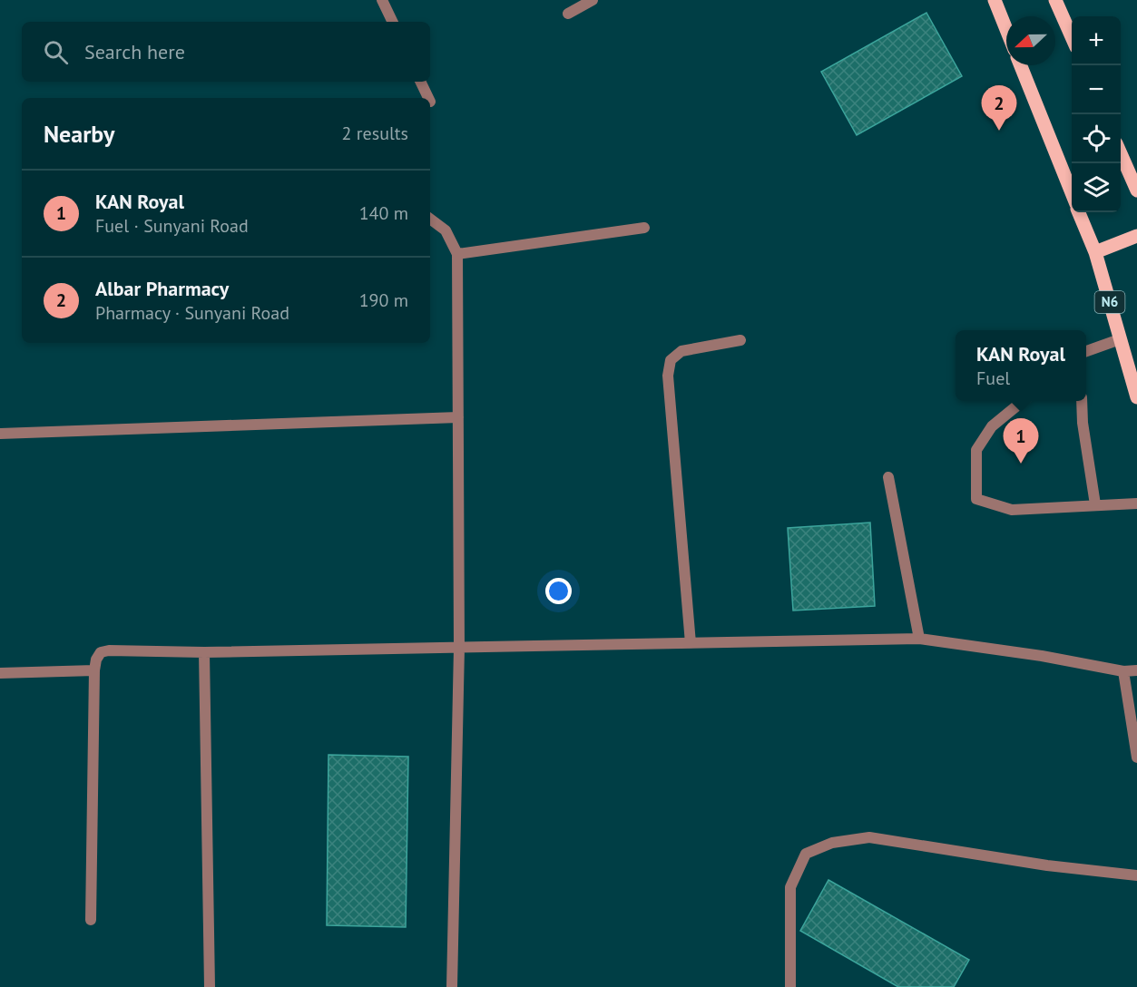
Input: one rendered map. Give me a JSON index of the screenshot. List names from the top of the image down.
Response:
{
  "streets": {
    "main road": ["N6"]
  },
  "north": "left",
  "page": {
    "map_buttons": ["+", "−"],
    "search": "Search here",
    "pins": ["2", "1"],
    "heading": ["Nearby", "2 results"],
    "list": [
      {
        "mark": "1",
        "name": "KAN Royal",
        "note": "Fuel · Sunyani Road",
        "value": "140 m"
      },
      {
        "mark": "2",
        "name": "Albar Pharmacy",
        "note": "Pharmacy · Sunyani Road",
        "value": "190 m"
      }
    ],
    "popup": ["KAN Royal", "Fuel"]
  }
}
